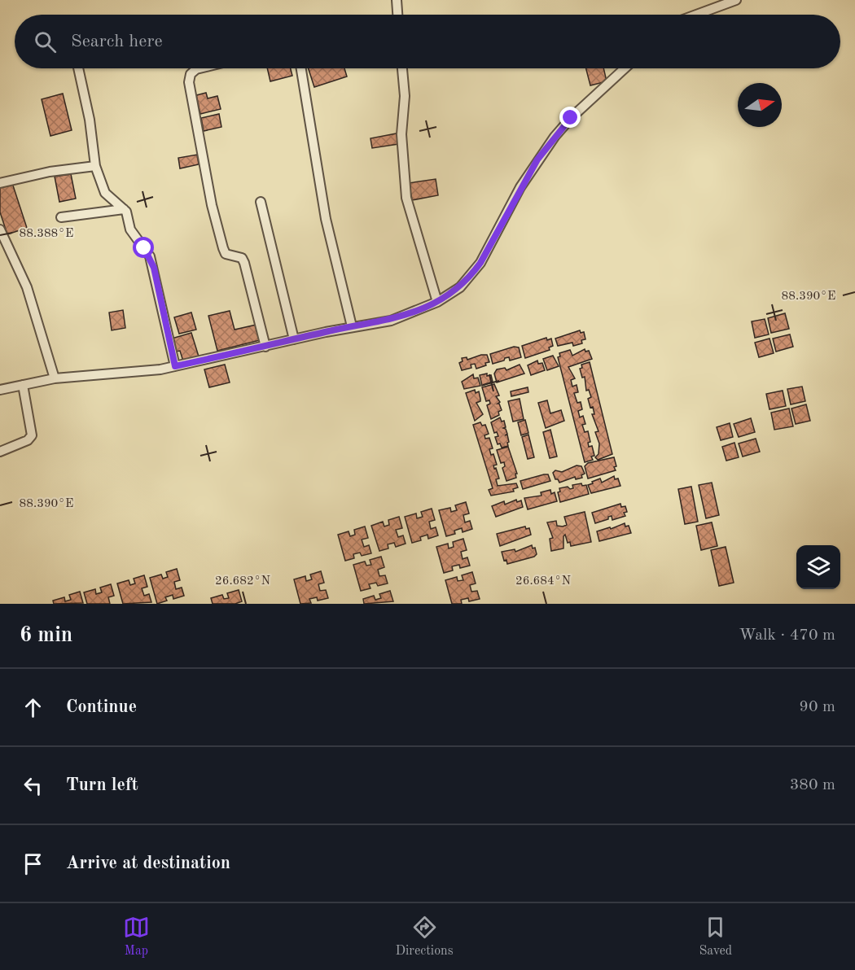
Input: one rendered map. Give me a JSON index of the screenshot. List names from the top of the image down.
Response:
{
  "north": "right",
  "page": {
    "search": "Search here",
    "heading": ["6 min", "Walk · 470 m"],
    "list": [
      ["Continue", "90 m"],
      ["Turn left", "380 m"],
      "Arrive at destination"
    ],
    "nav": ["Map", "Directions", "Saved"]
  },
  "coordinates": [
    "88.388°E",
    "88.390°E",
    "26.682°N",
    "26.684°N"
  ]
}
